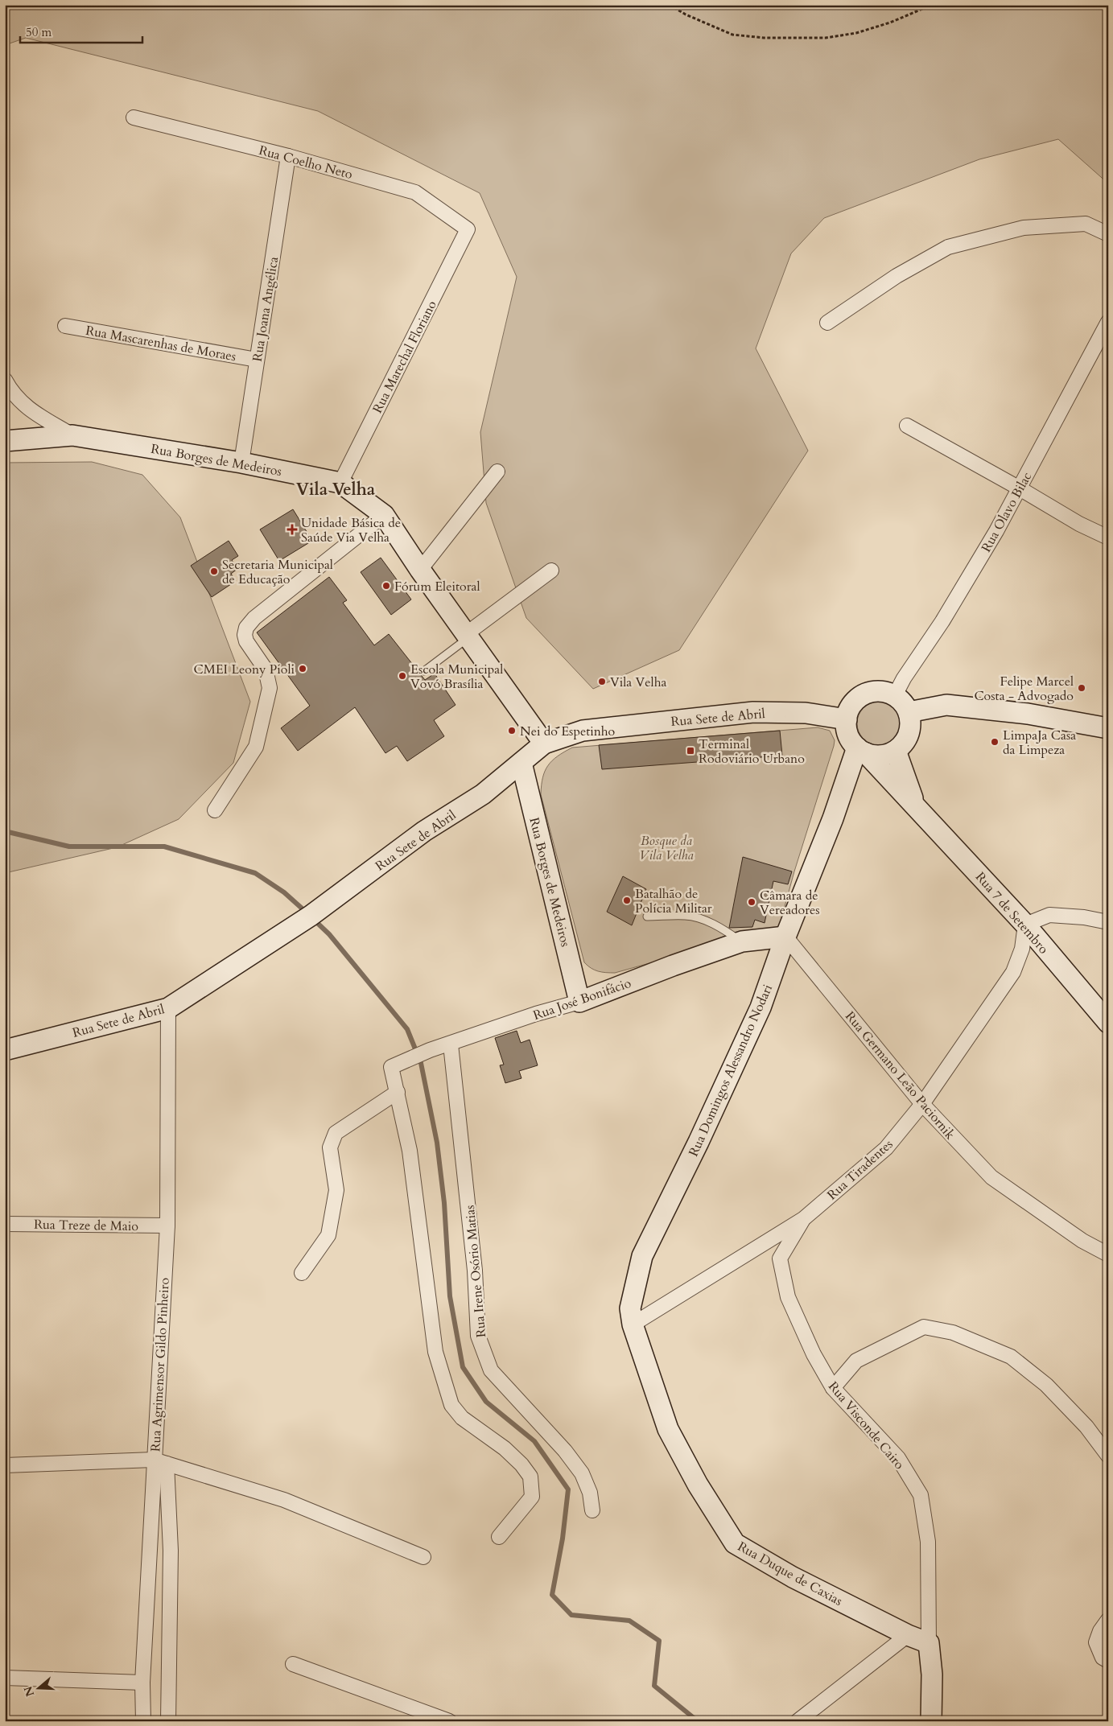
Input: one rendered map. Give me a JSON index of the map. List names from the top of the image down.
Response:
{
  "streets": {
    "street": [
      "Rua Coelho Neto",
      "Rua Joana Angélica",
      "Rua Mascarenhas de Moraes",
      "Rua Marechal Floriano",
      "Rua Borges de Medeiros",
      "Rua Olavo Bilac",
      "Rua Sete de Abril",
      "Rua 7 de Setembro",
      "Rua José Bonifácio",
      "Rua Domingos Alessandro Nodari",
      "Rua Germano Leão Paciornik",
      "Rua Tiradentes",
      "Rua Treze de Maio",
      "Rua Irene Osório Matias",
      "Rua Agrimensor Gildo Pinheiro",
      "Rua Visconde Cairo",
      "Rua Duque de Caxias"
    ]
  },
  "crossings": [
    ["Rua Coelho Neto", "Rua Joana Angélica"],
    ["Rua Coelho Neto", "Rua Marechal Floriano"],
    ["Rua Joana Angélica", "Rua Mascarenhas de Moraes"],
    ["Rua Joana Angélica", "Rua Borges de Medeiros"],
    ["Rua Marechal Floriano", "Rua Borges de Medeiros"],
    ["Rua Borges de Medeiros", "Rua Sete de Abril"],
    ["Rua Borges de Medeiros", "Rua José Bonifácio"],
    ["Rua Olavo Bilac", "Rua Sete de Abril"],
    ["Rua Olavo Bilac", "Rua 7 de Setembro"],
    ["Rua Olavo Bilac", "Rua Domingos Alessandro Nodari"],
    ["Rua Sete de Abril", "Rua 7 de Setembro"],
    ["Rua Sete de Abril", "Rua Domingos Alessandro Nodari"],
    ["Rua Sete de Abril", "Rua Agrimensor Gildo Pinheiro"],
    ["Rua 7 de Setembro", "Rua Domingos Alessandro Nodari"],
    ["Rua 7 de Setembro", "Rua Tiradentes"],
    ["Rua José Bonifácio", "Rua Domingos Alessandro Nodari"],
    ["Rua José Bonifácio", "Rua Germano Leão Paciornik"],
    ["Rua José Bonifácio", "Rua Irene Osório Matias"],
    ["Rua Domingos Alessandro Nodari", "Rua Germano Leão Paciornik"],
    ["Rua Domingos Alessandro Nodari", "Rua Tiradentes"],
    ["Rua Domingos Alessandro Nodari", "Rua Duque de Caxias"],
    ["Rua Germano Leão Paciornik", "Rua Tiradentes"],
    ["Rua Tiradentes", "Rua Visconde Cairo"],
    ["Rua Tiradentes", "Rua Duque de Caxias"],
    ["Rua Treze de Maio", "Rua Agrimensor Gildo Pinheiro"],
    ["Rua Visconde Cairo", "Rua Duque de Caxias"]
  ],
  "districts": ["Vila Velha"],
  "parks": ["Bosque da Vila Velha"],
  "places": {
    "health": ["Unidade Básica de Saúde Via Velha"],
    "other": [
      "Secretaria Municipal de Educação",
      "Fórum Eleitoral",
      "CMEI Leony Pioli",
      "Escola Municipal Vovó Brasília",
      "Vila Velha",
      "Felipe Marcel Costa - Advogado",
      "Nei do Espetinho",
      "LimpaJa Casa da Limpeza",
      "Batalhão de Polícia Militar",
      "Câmara de Vereadores"
    ],
    "transit": ["Terminal Rodoviário Urbano"]
  },
  "scale_bar": "50 m",
  "north": "left"
}
